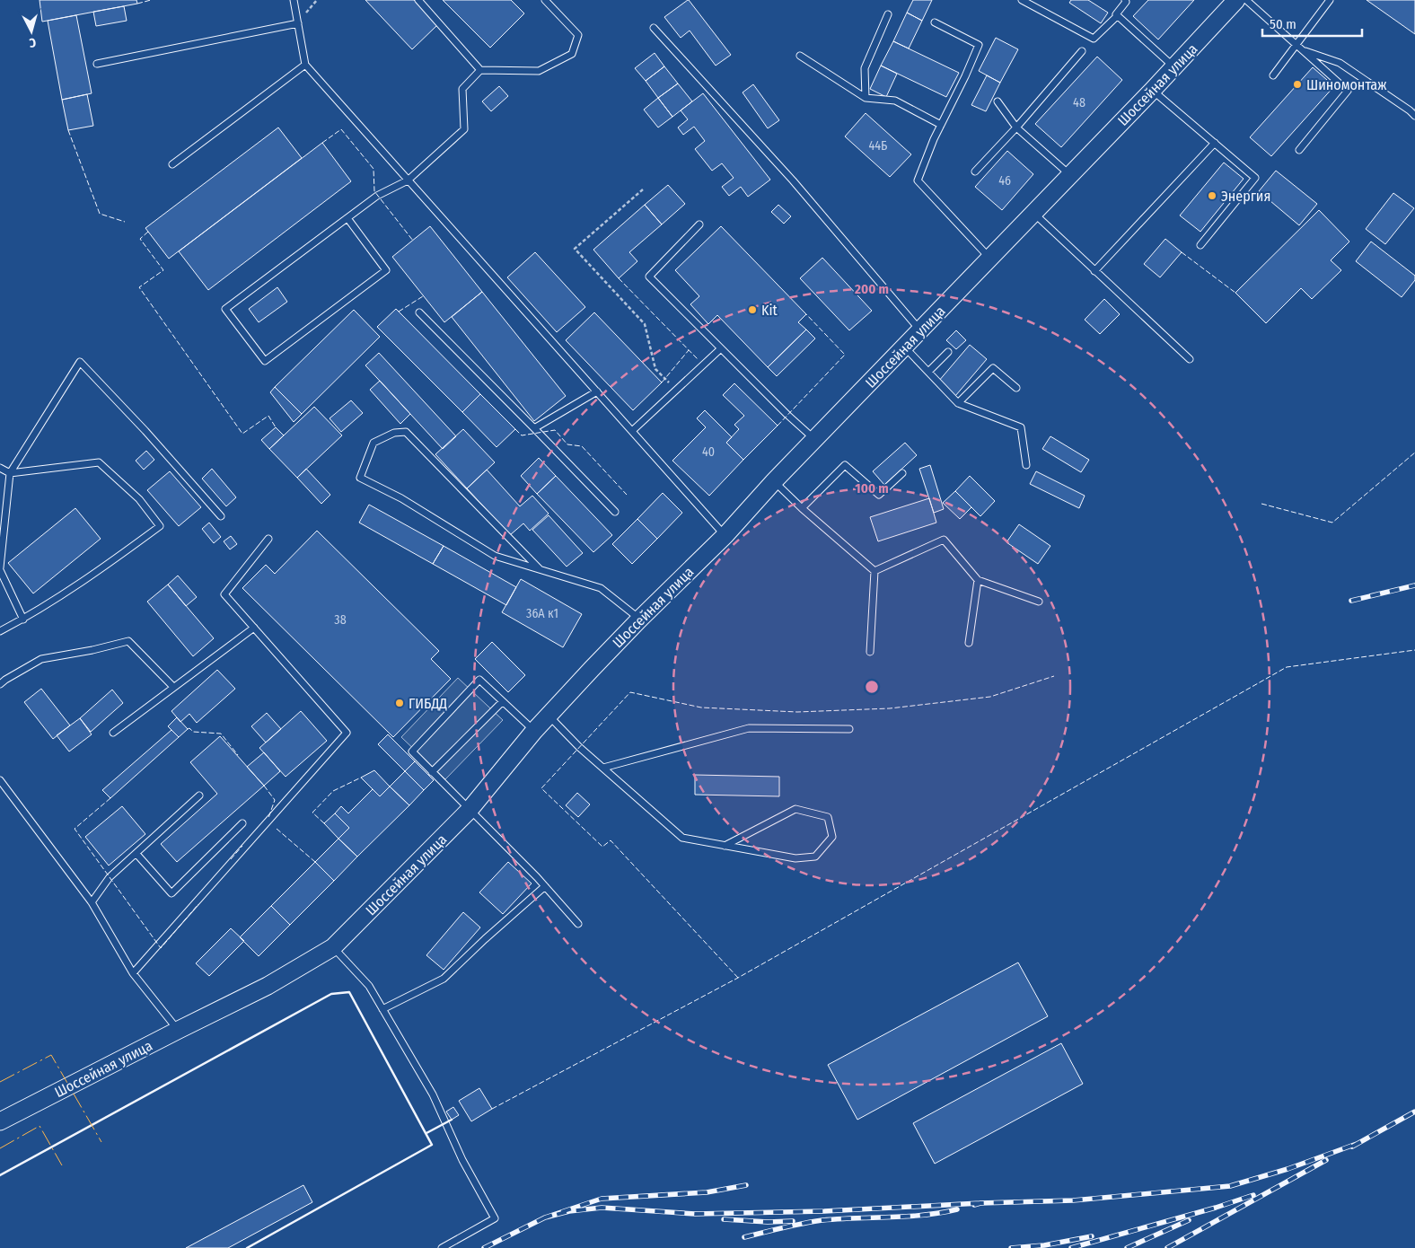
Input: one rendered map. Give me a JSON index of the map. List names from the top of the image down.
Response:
{
  "streets": {
    "main road": ["Шоссейная улица"]
  },
  "places": [
    "Шиномонтаж",
    "Энергия",
    "Kit",
    "ГИБДД"
  ],
  "house_numbers": [
    "48",
    "44Б",
    "46",
    "40",
    "36А к1",
    "38"
  ],
  "scale_bar": "50 m",
  "north": "bottom",
  "rings": ["200 m", "100 m"]
}
